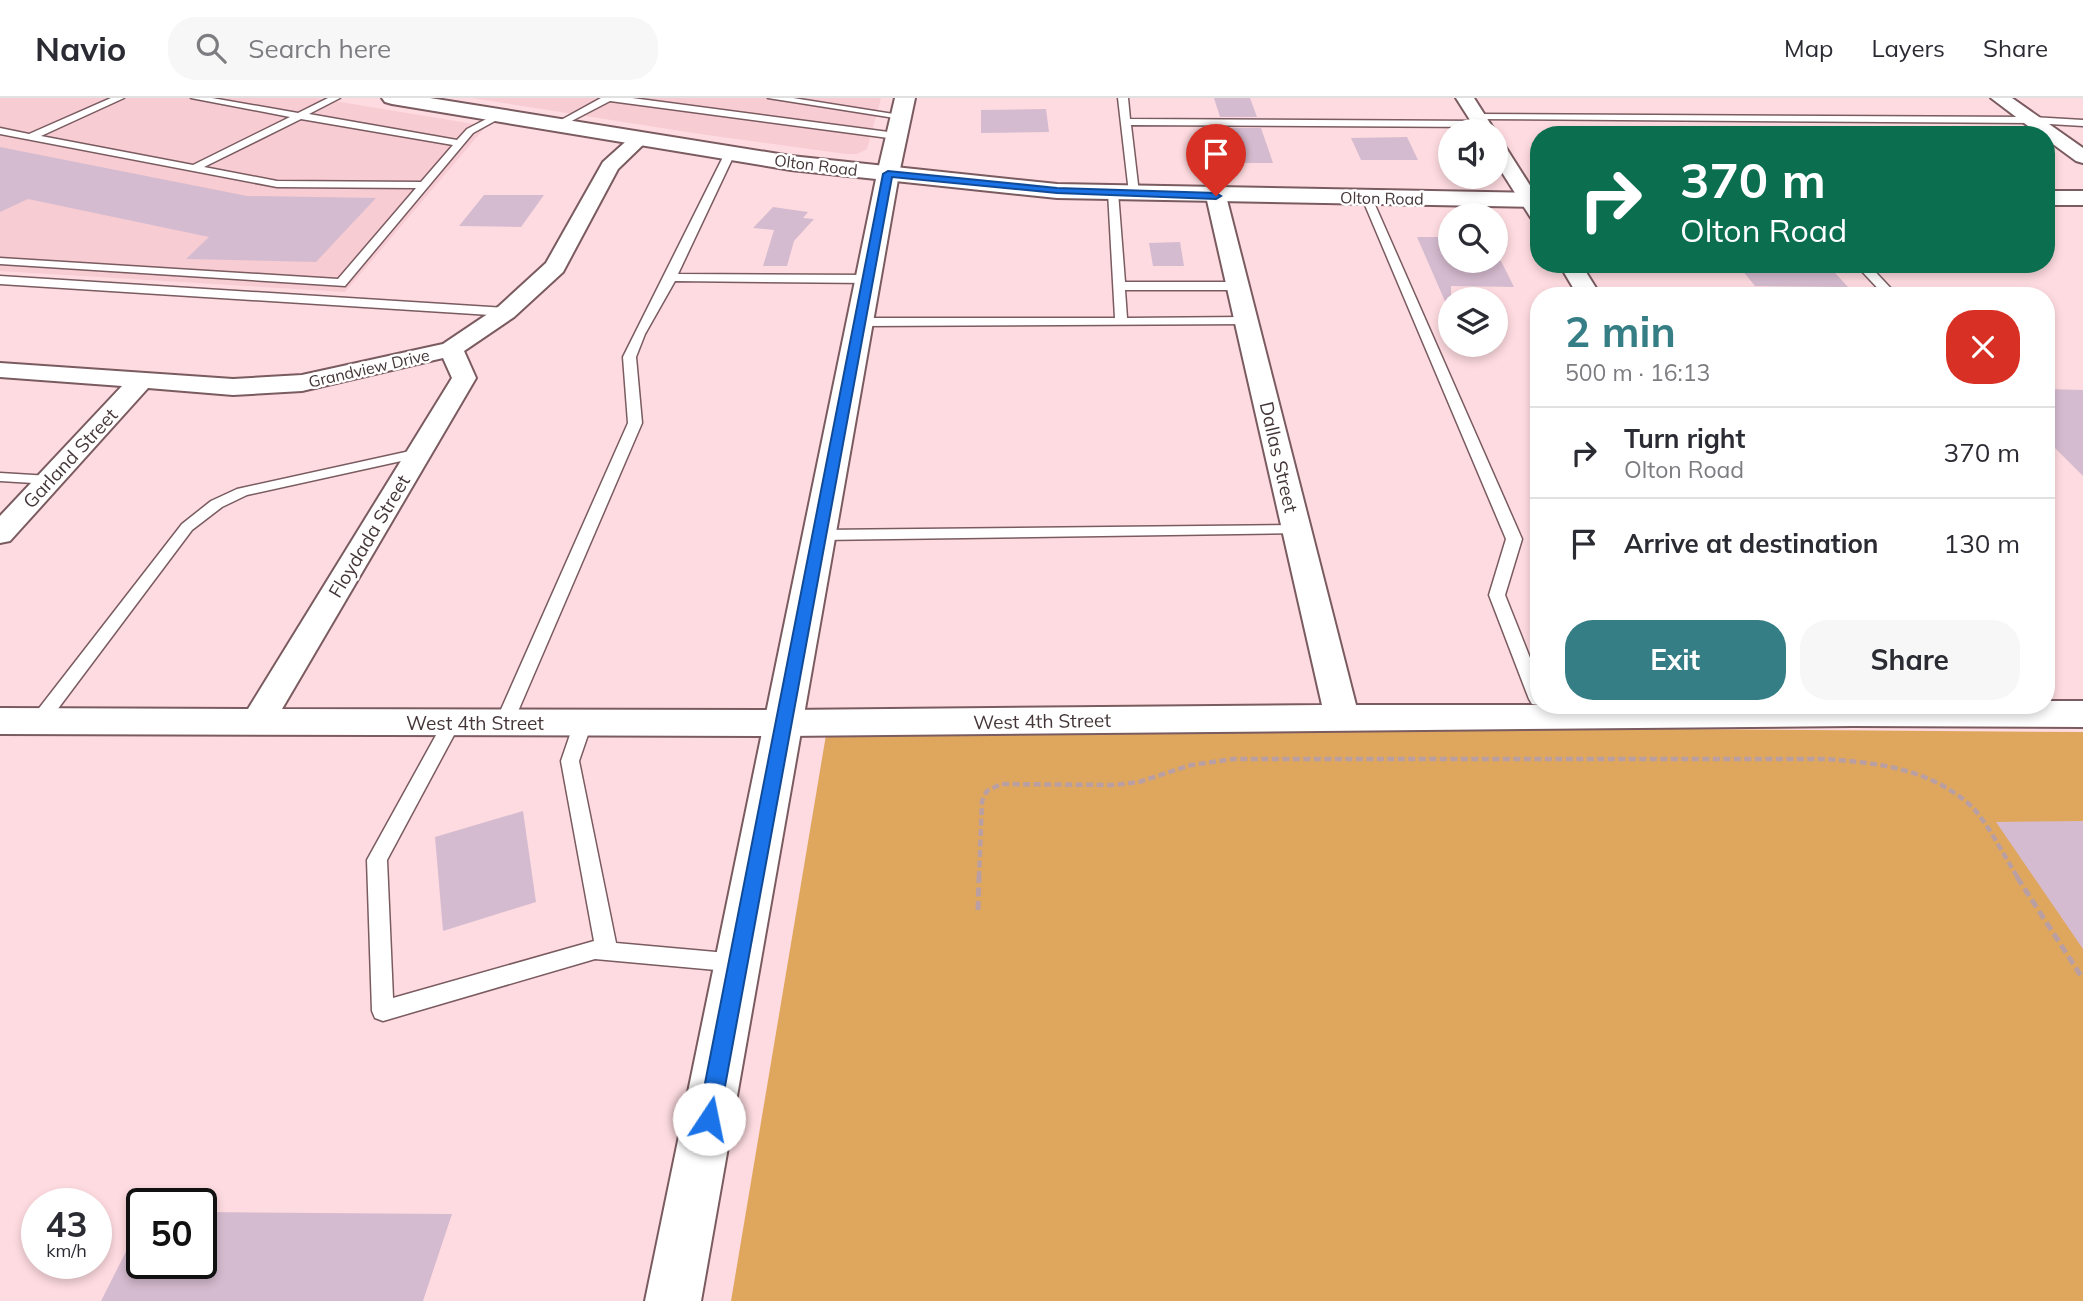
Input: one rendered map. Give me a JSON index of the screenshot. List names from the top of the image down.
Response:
{
  "streets": {
    "main road": ["Olton Road"],
    "street": [
      "Grandview Drive",
      "Dallas Street",
      "Garland Street",
      "Floydada Street",
      "West 4th Street"
    ]
  },
  "crossings": [
    ["Olton Road", "Grandview Drive"],
    ["Olton Road", "Dallas Street"],
    ["Grandview Drive", "Garland Street"],
    ["Grandview Drive", "Floydada Street"],
    ["Dallas Street", "West 4th Street"],
    ["Floydada Street", "West 4th Street"]
  ],
  "page": {
    "header": "Navio",
    "search": "Search here",
    "nav": ["Map", "Layers", "Share"],
    "turn": ["370 m", "Olton Road"],
    "heading": ["2 min", "500 m · 16:13"],
    "list": [
      {
        "name": "Turn right",
        "note": "Olton Road",
        "value": "370 m"
      },
      {
        "name": "Arrive at destination",
        "value": "130 m"
      }
    ],
    "buttons": ["Exit", "Share"],
    "speed": "43 km/h",
    "limit": "50"
  }
}
